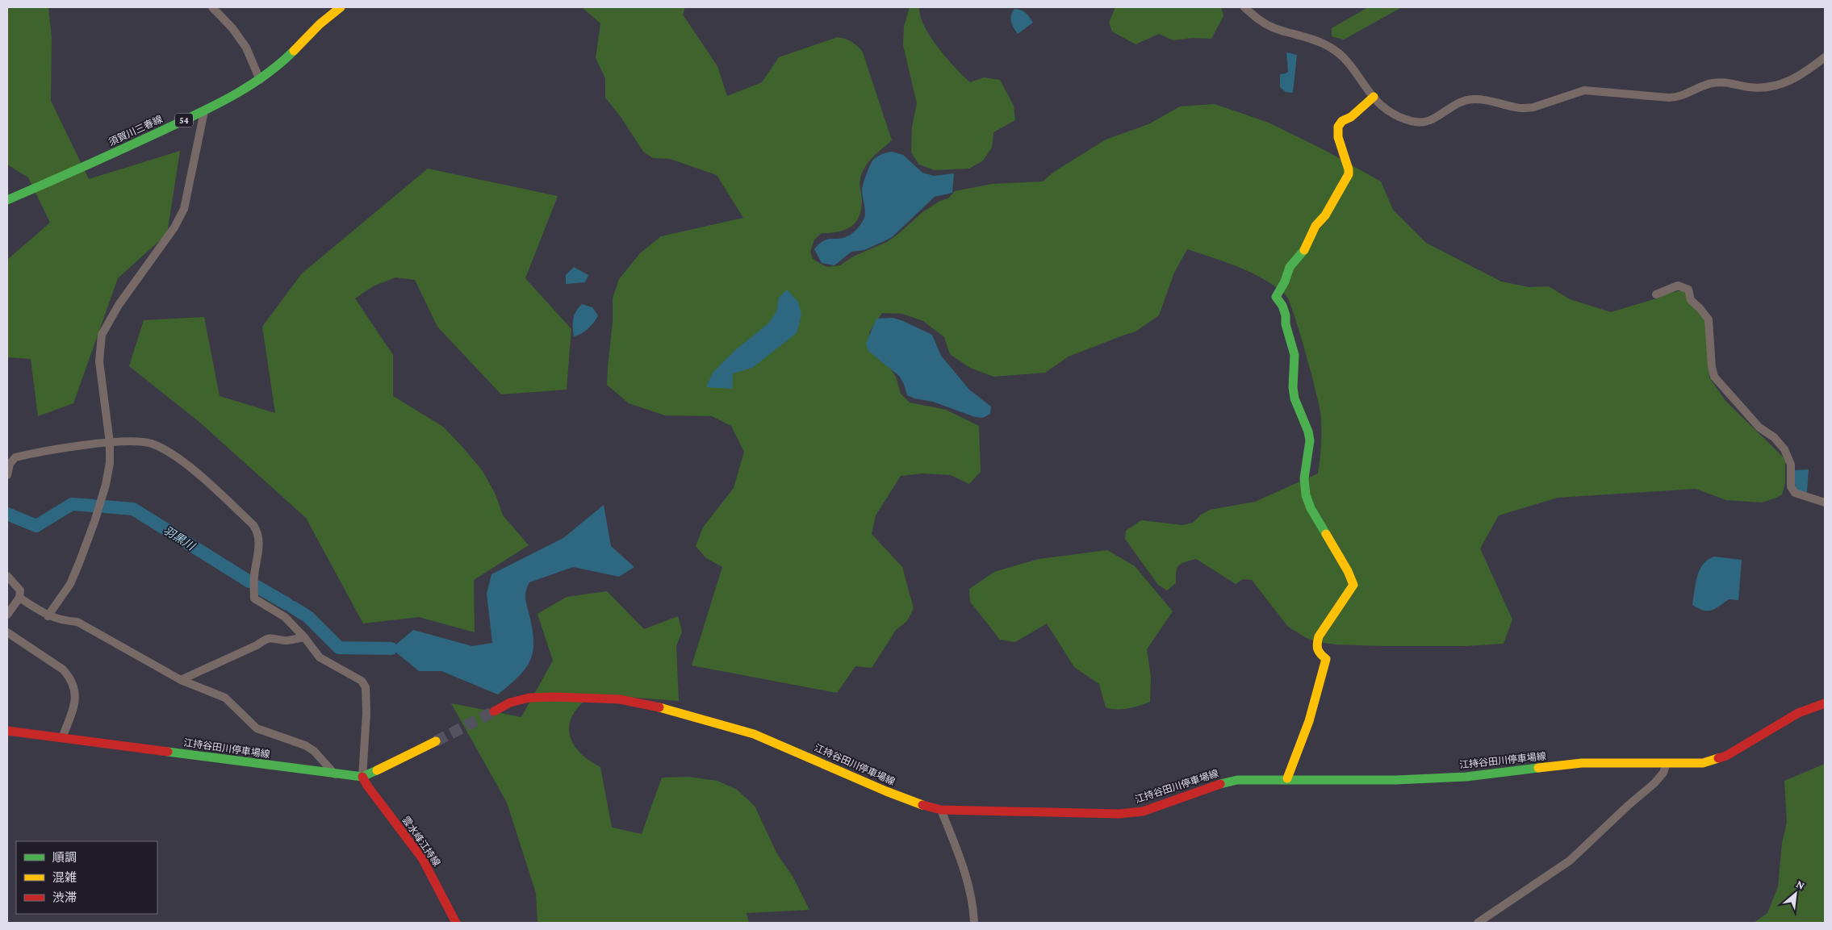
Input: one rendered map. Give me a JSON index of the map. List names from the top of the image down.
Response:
{
  "streets": {
    "main road": [
      "54",
      "須賀川三春線",
      "江持谷田川停車場線",
      "雲水峰江持線"
    ]
  },
  "crossings": [
    ["江持谷田川停車場線", "雲水峰江持線"]
  ],
  "water": ["羽黒川"],
  "legend": ["順調", "混雑", "渋滞"],
  "north": "top right"
}
